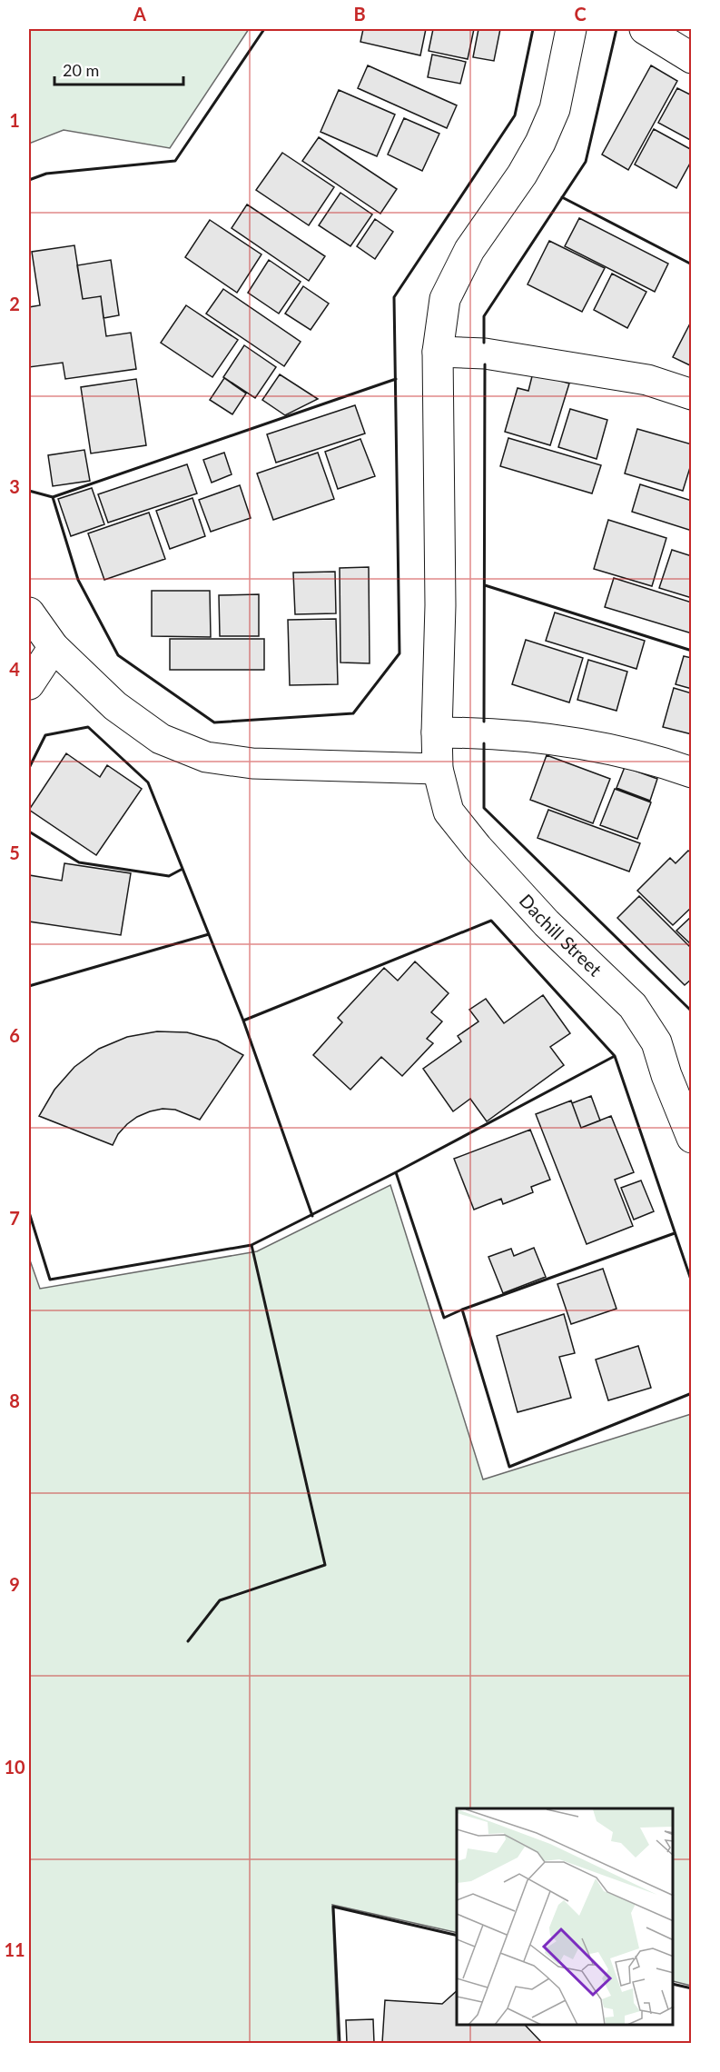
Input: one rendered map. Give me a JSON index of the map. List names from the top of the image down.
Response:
{
  "streets": {
    "street": ["Dachill Street"]
  },
  "scale_bar": "20 m",
  "grid": {
    "columns": ["A", "B", "C"],
    "rows": [
      "1",
      "2",
      "3",
      "4",
      "5",
      "6",
      "7",
      "8",
      "9",
      "10",
      "11"
    ]
  }
}
